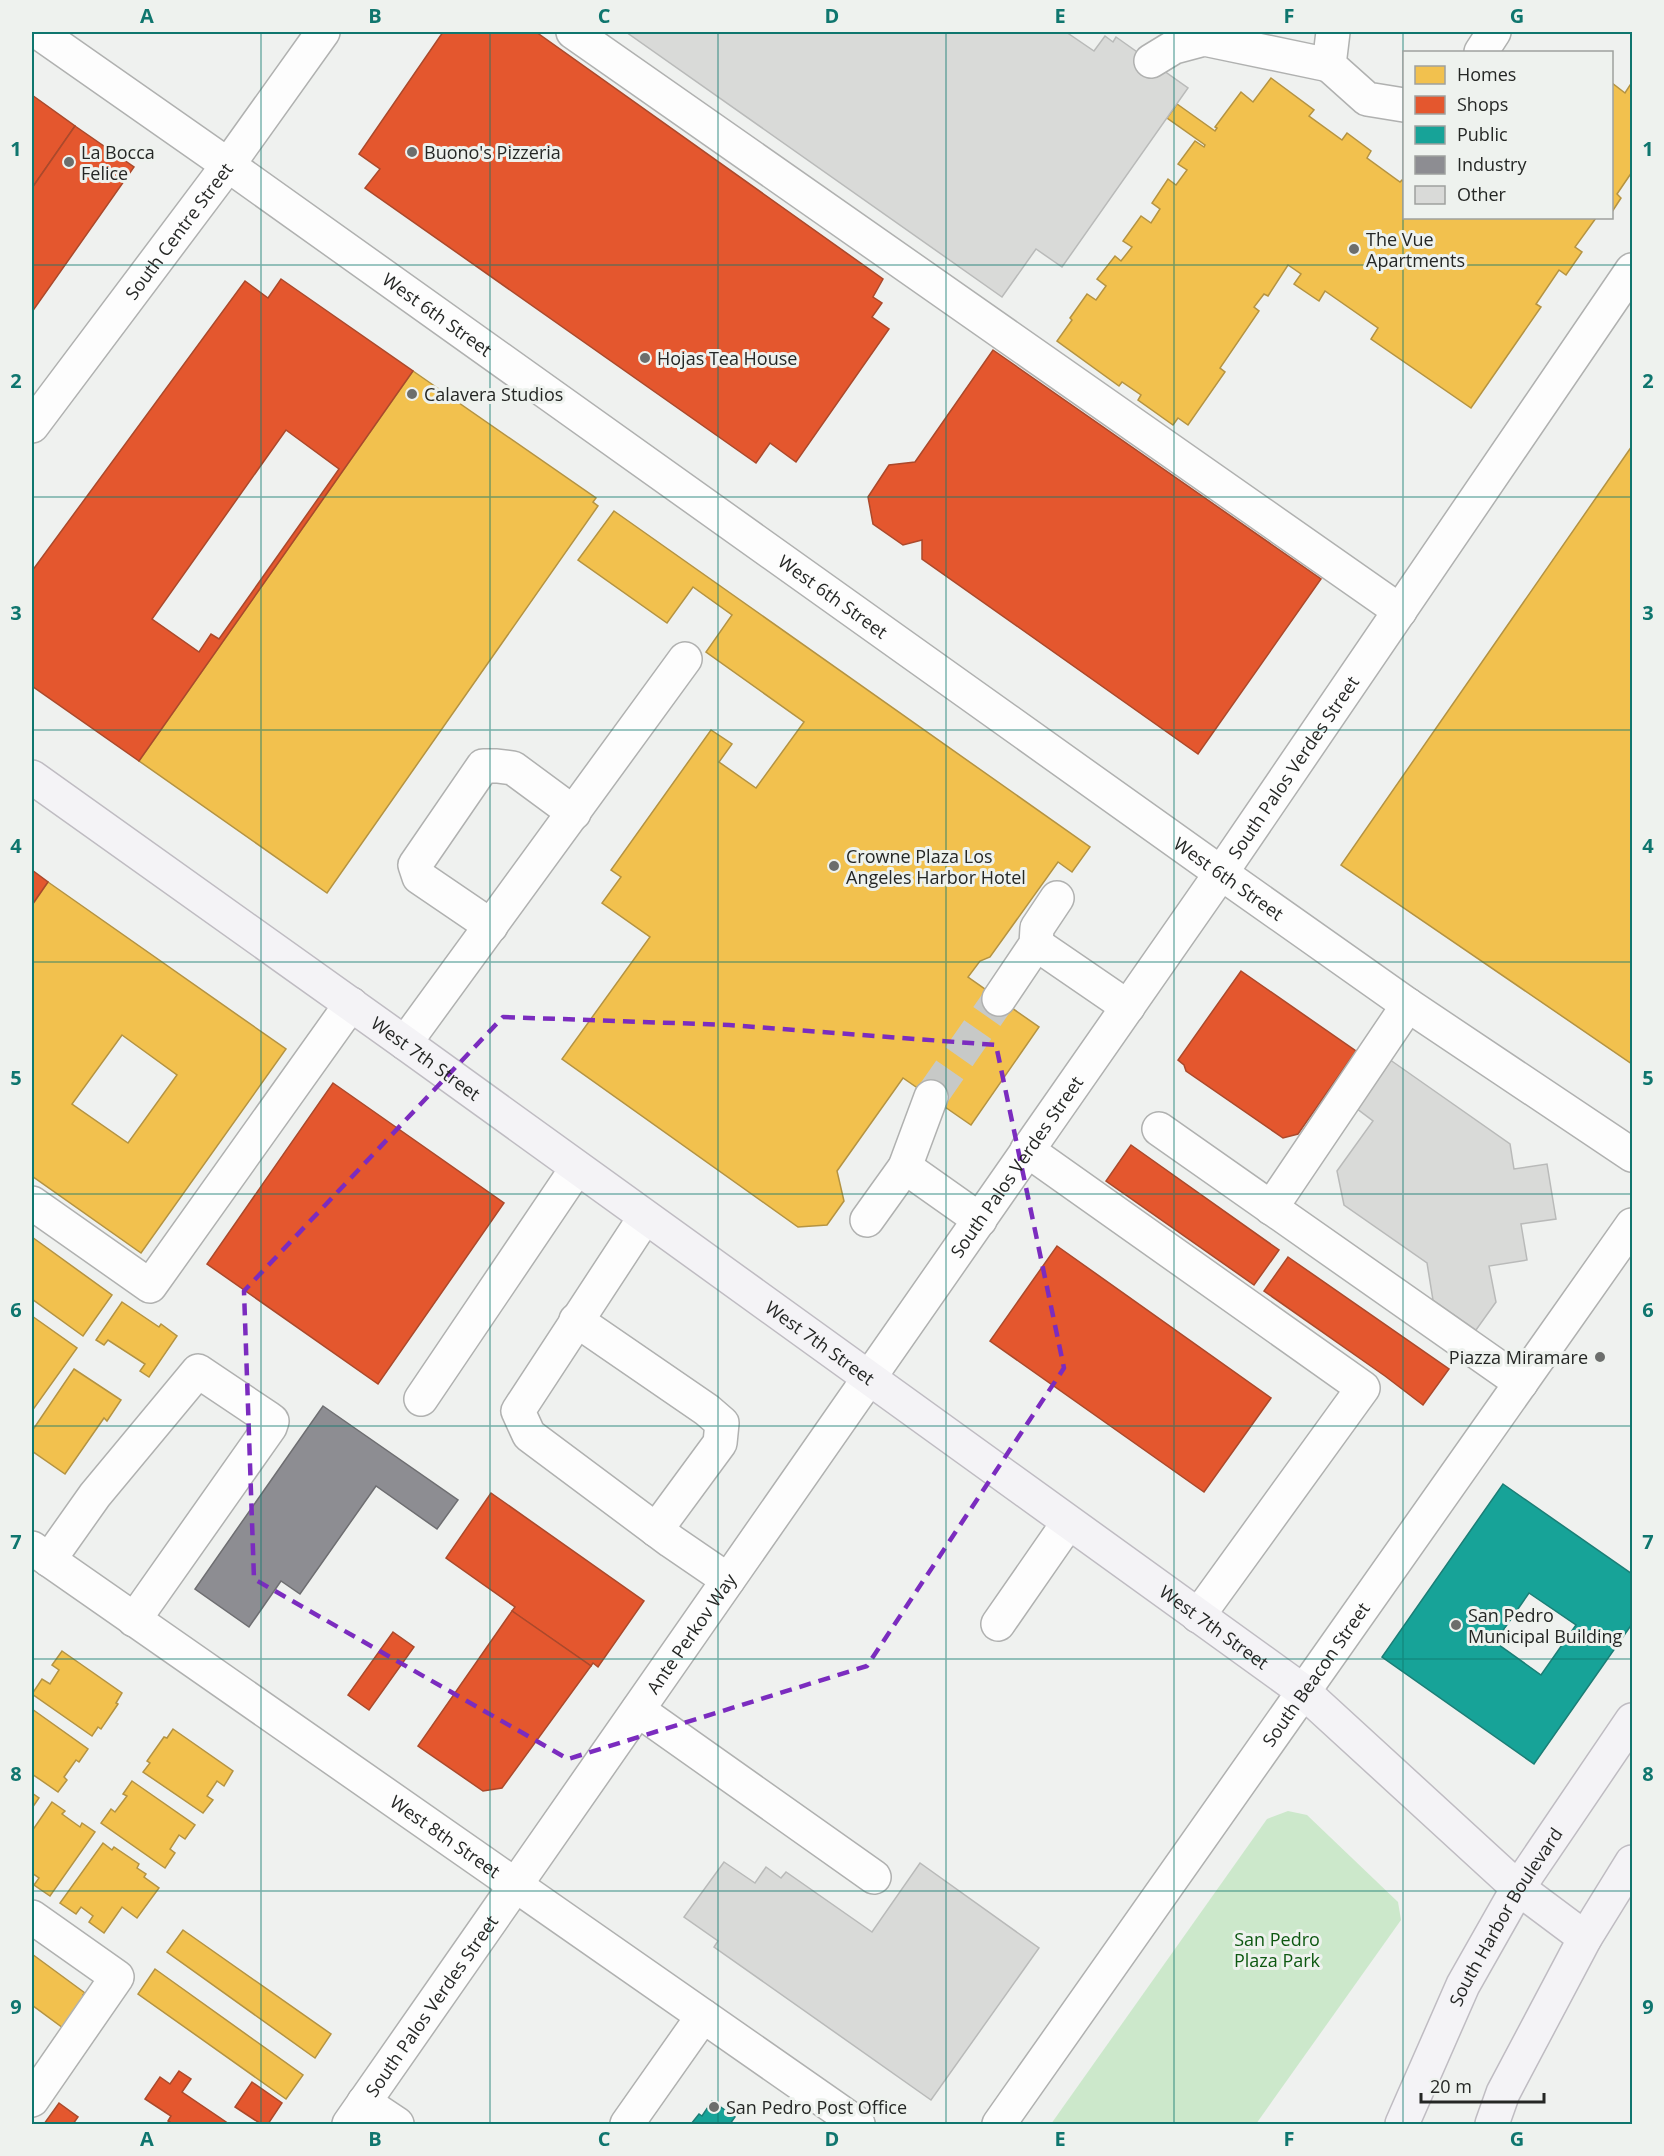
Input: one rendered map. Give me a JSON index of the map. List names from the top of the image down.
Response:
{
  "streets": {
    "main road": ["West 7th Street", "South Harbor Boulevard"],
    "street": [
      "South Centre Street",
      "West 6th Street",
      "South Palos Verdes Street",
      "Ante Perkov Way",
      "South Beacon Street",
      "West 8th Street"
    ]
  },
  "crossings": [
    ["South Centre Street", "West 6th Street"],
    ["West 6th Street", "South Palos Verdes Street"],
    ["South Palos Verdes Street", "West 7th Street"],
    ["South Palos Verdes Street", "Ante Perkov Way"],
    ["South Palos Verdes Street", "West 8th Street"],
    ["West 7th Street", "Ante Perkov Way"],
    ["West 7th Street", "South Beacon Street"],
    ["West 7th Street", "South Harbor Boulevard"],
    ["Ante Perkov Way", "West 8th Street"]
  ],
  "parks": ["San Pedro Plaza Park"],
  "places": [
    "Buono's Pizzeria",
    "La Bocca Felice",
    "The Vue Apartments",
    "Hojas Tea House",
    "Calavera Studios",
    "Crowne Plaza Los Angeles Harbor Hotel",
    "Piazza Miramare",
    "San Pedro Municipal Building",
    "San Pedro Post Office"
  ],
  "legend": [
    "Homes",
    "Shops",
    "Public",
    "Industry",
    "Other"
  ],
  "scale_bar": "20 m",
  "grid": {
    "columns": [
      "A",
      "B",
      "C",
      "D",
      "E",
      "F",
      "G"
    ],
    "rows": [
      "1",
      "2",
      "3",
      "4",
      "5",
      "6",
      "7",
      "8",
      "9"
    ]
  }
}
